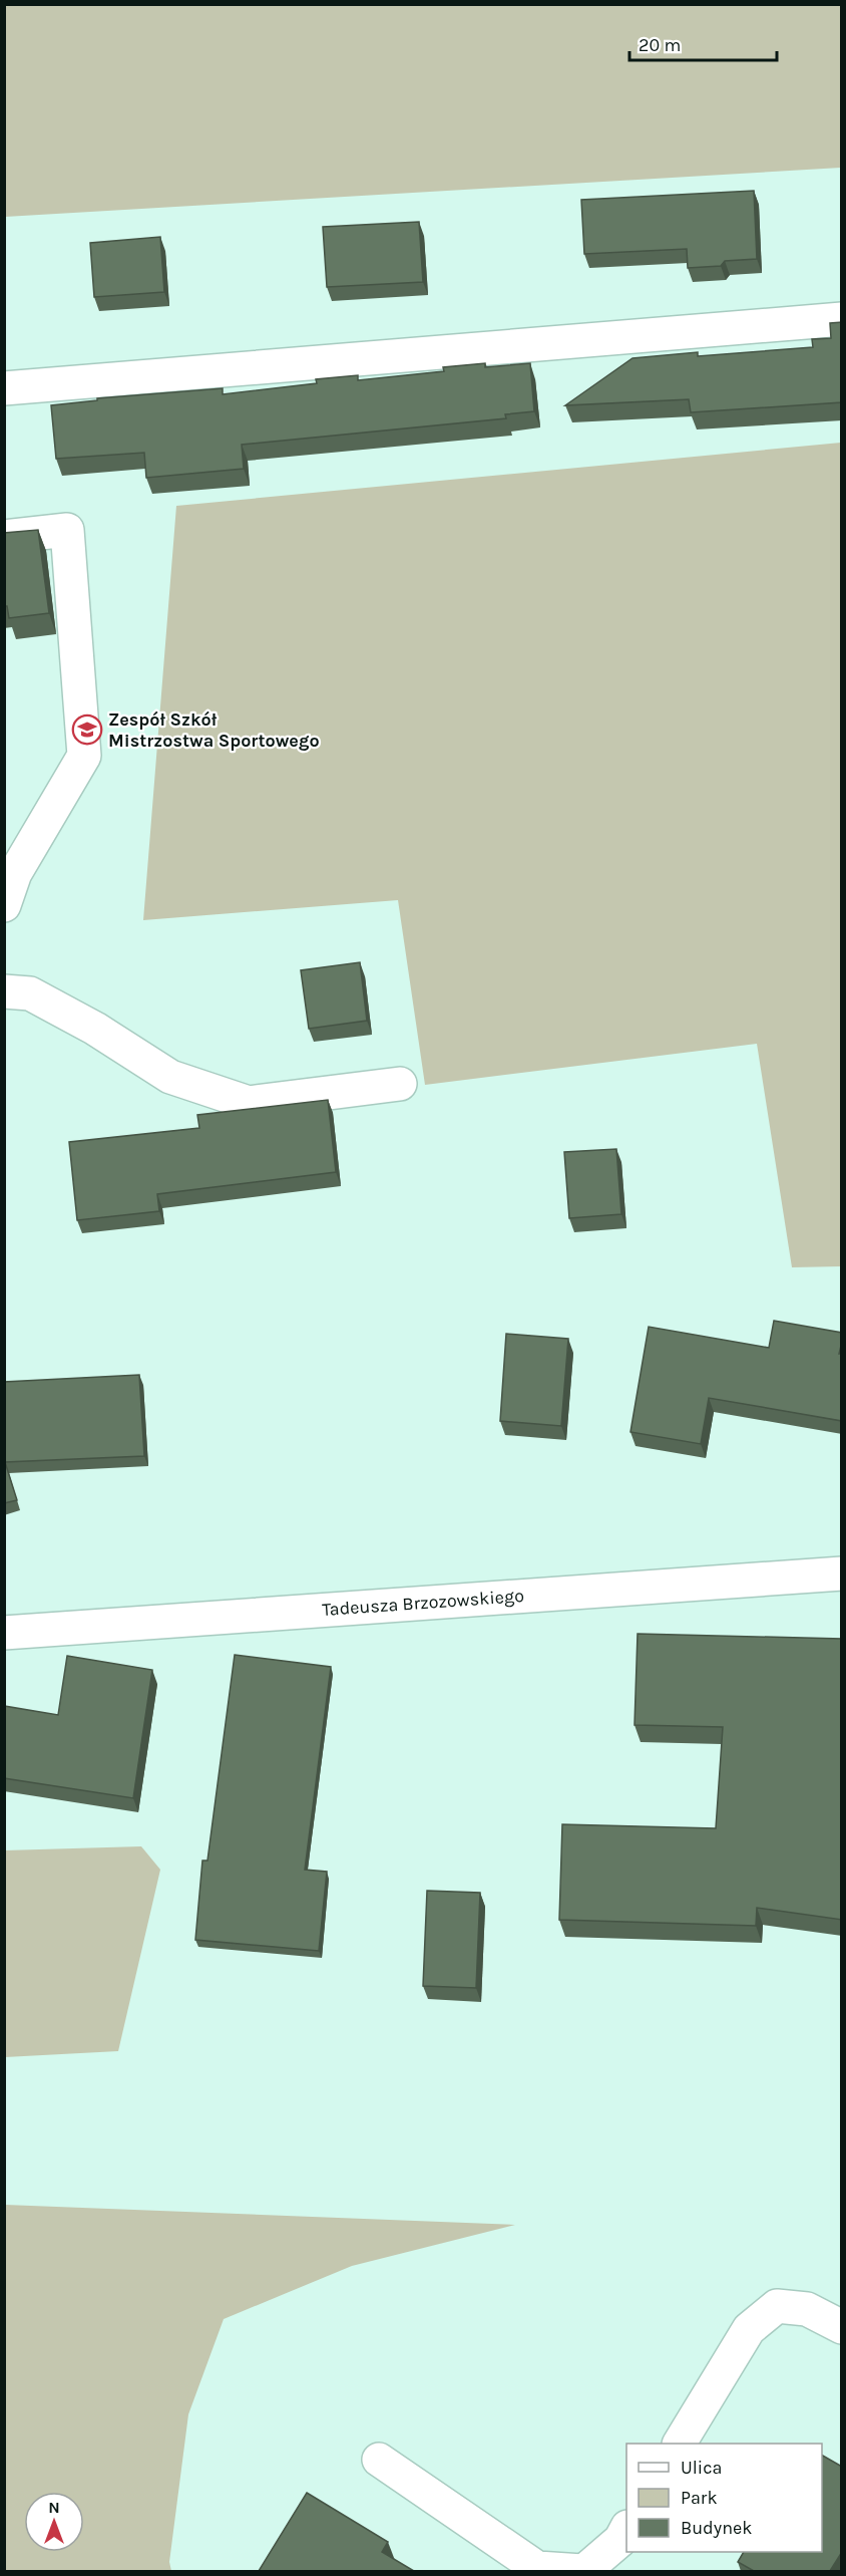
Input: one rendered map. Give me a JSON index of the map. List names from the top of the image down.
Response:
{
  "streets": {
    "street": ["Tadeusza Brzozowskiego"]
  },
  "places": {
    "school or university": ["Zespół Szkół Mistrzostwa Sportowego"]
  },
  "legend": ["Ulica", "Park", "Budynek"],
  "scale_bar": "20 m",
  "north": "top"
}
